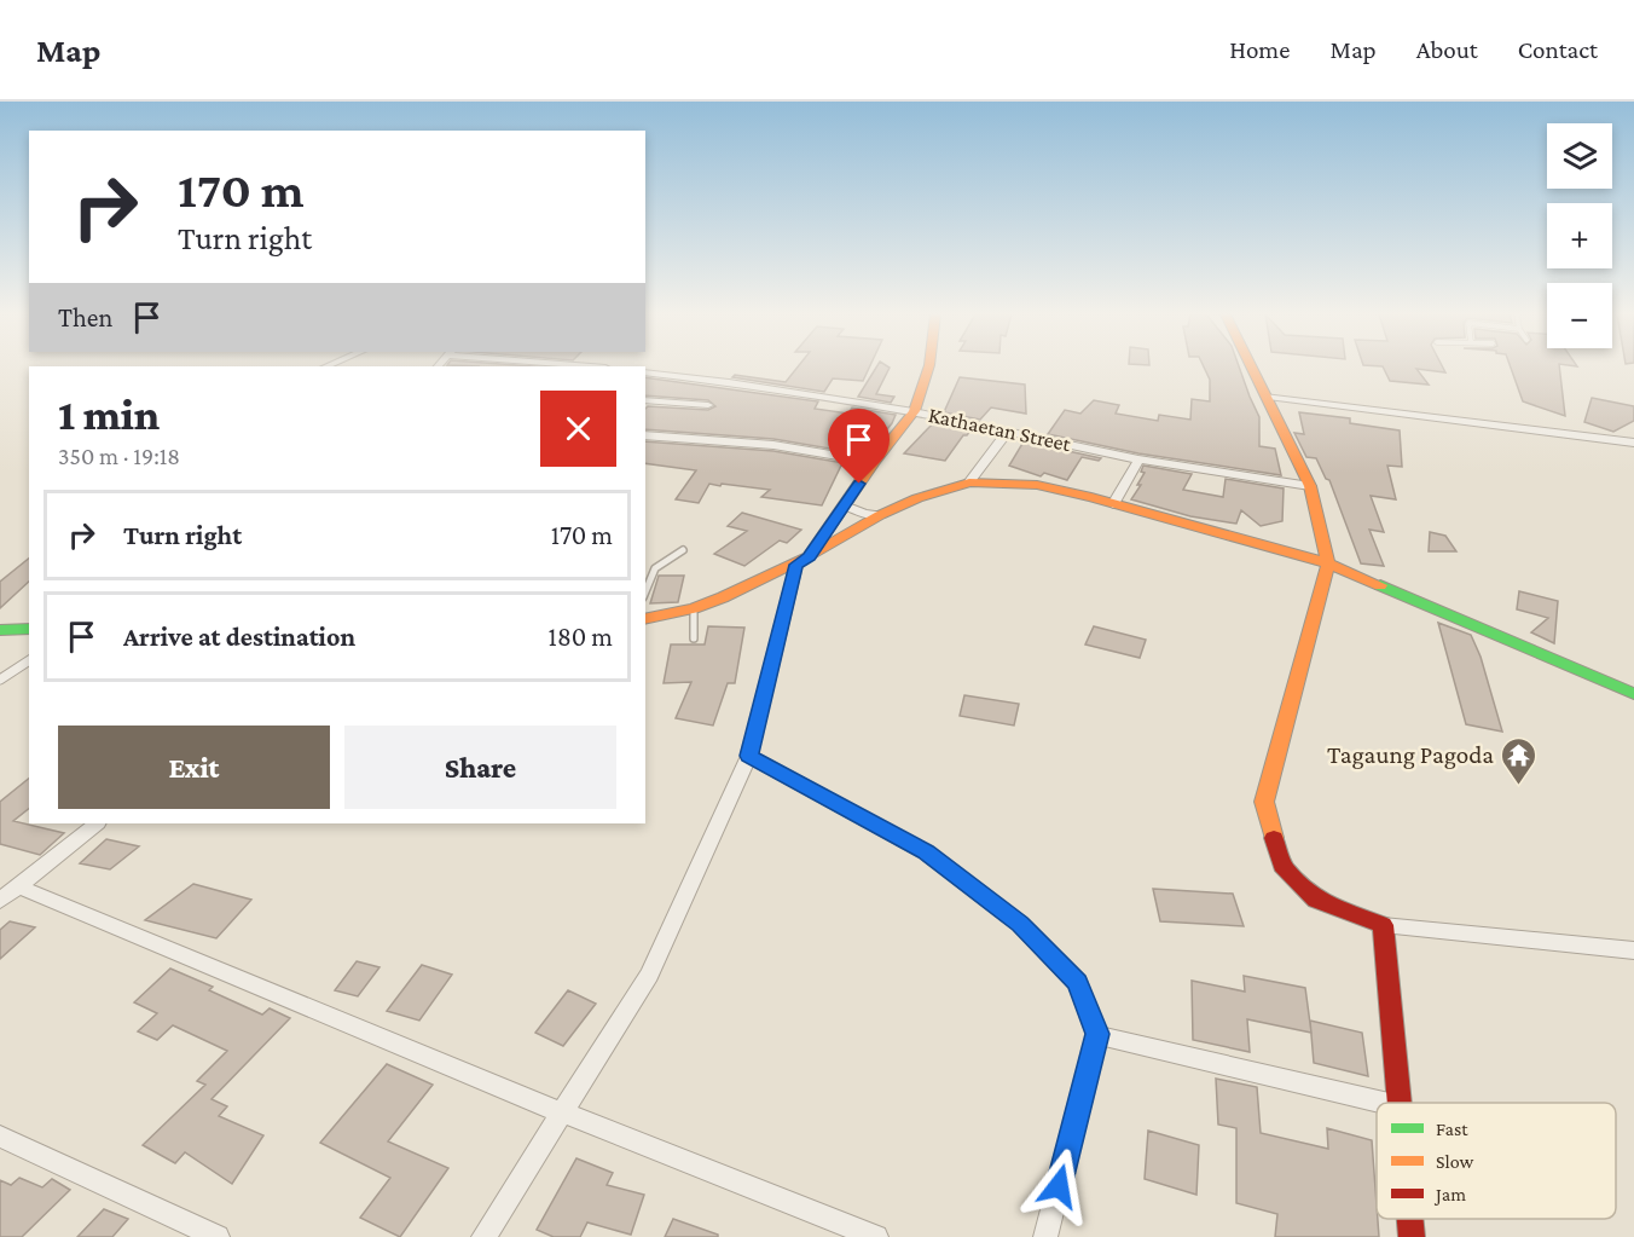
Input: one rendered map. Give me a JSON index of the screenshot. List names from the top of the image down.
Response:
{
  "streets": {
    "street": ["Kathaetan Street"]
  },
  "places": {
    "temple": ["Tagaung Pagoda"]
  },
  "legend": ["Fast", "Slow", "Jam"],
  "page": {
    "header": "Map",
    "nav": [
      "Home",
      "Map",
      "About",
      "Contact"
    ],
    "map_buttons": ["+", "−"],
    "turn": ["170 m", "Turn right"],
    "then": "Then",
    "heading": ["1 min", "350 m · 19:18"],
    "list": [
      {
        "name": "Turn right",
        "value": "170 m"
      },
      {
        "name": "Arrive at destination",
        "value": "180 m"
      }
    ],
    "buttons": ["Exit", "Share"]
  }
}
